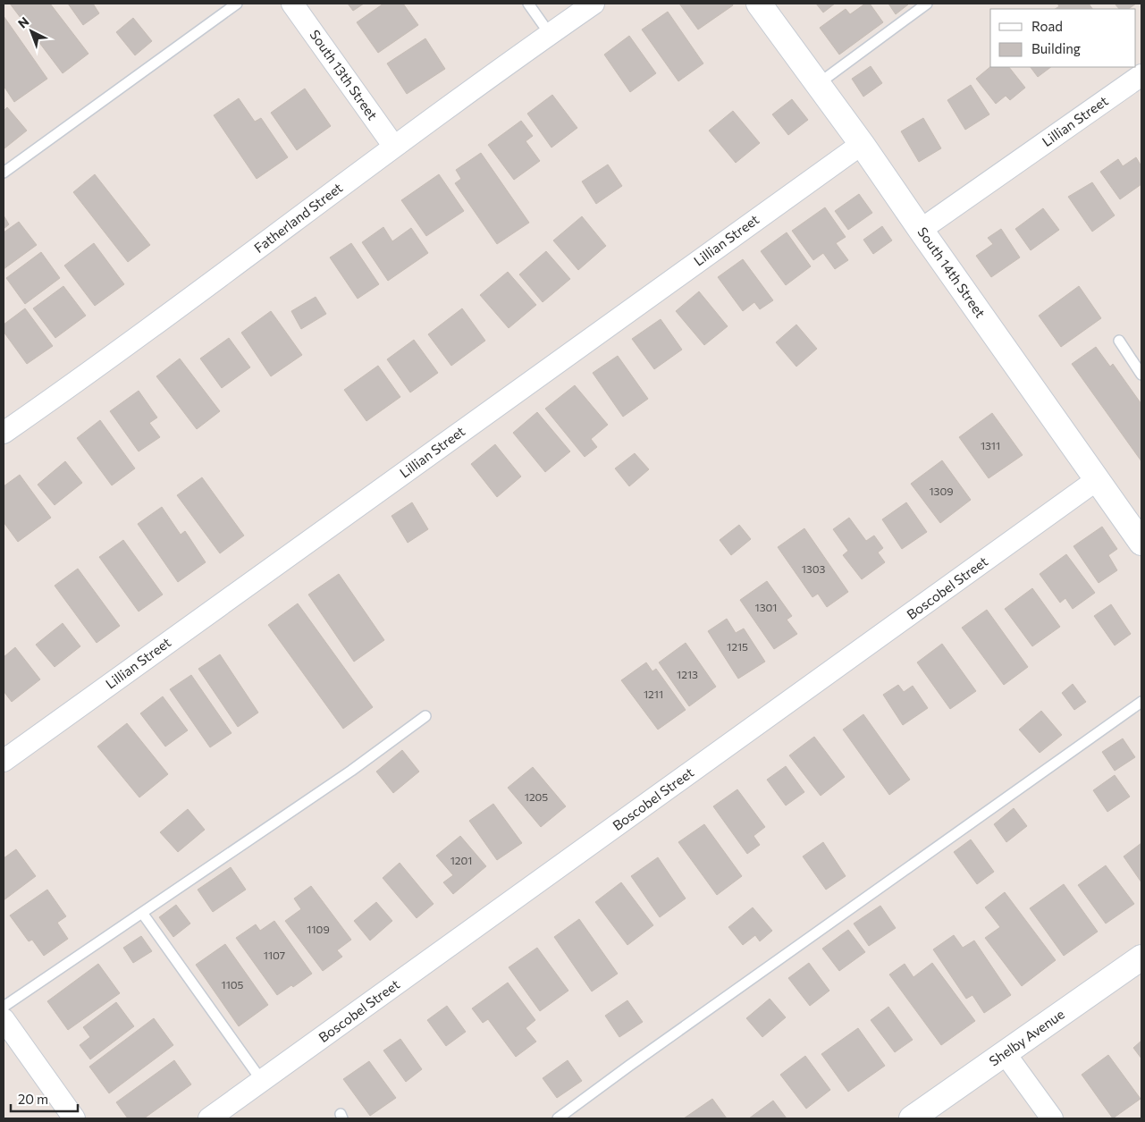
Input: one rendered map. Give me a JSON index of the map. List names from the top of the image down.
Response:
{
  "streets": {
    "street": [
      "South 13th Street",
      "Lillian Street",
      "Fatherland Street",
      "South 14th Street",
      "Boscobel Street",
      "Shelby Avenue"
    ]
  },
  "crossings": [
    ["South 13th Street", "Fatherland Street"],
    ["Lillian Street", "South 14th Street"],
    ["South 14th Street", "Boscobel Street"]
  ],
  "house_numbers": [
    "1311",
    "1309",
    "1303",
    "1301",
    "1215",
    "1213",
    "1211",
    "1205",
    "1201",
    "1109",
    "1107",
    "1105"
  ],
  "legend": ["Road", "Building"],
  "scale_bar": "20 m",
  "north": "top left"
}
